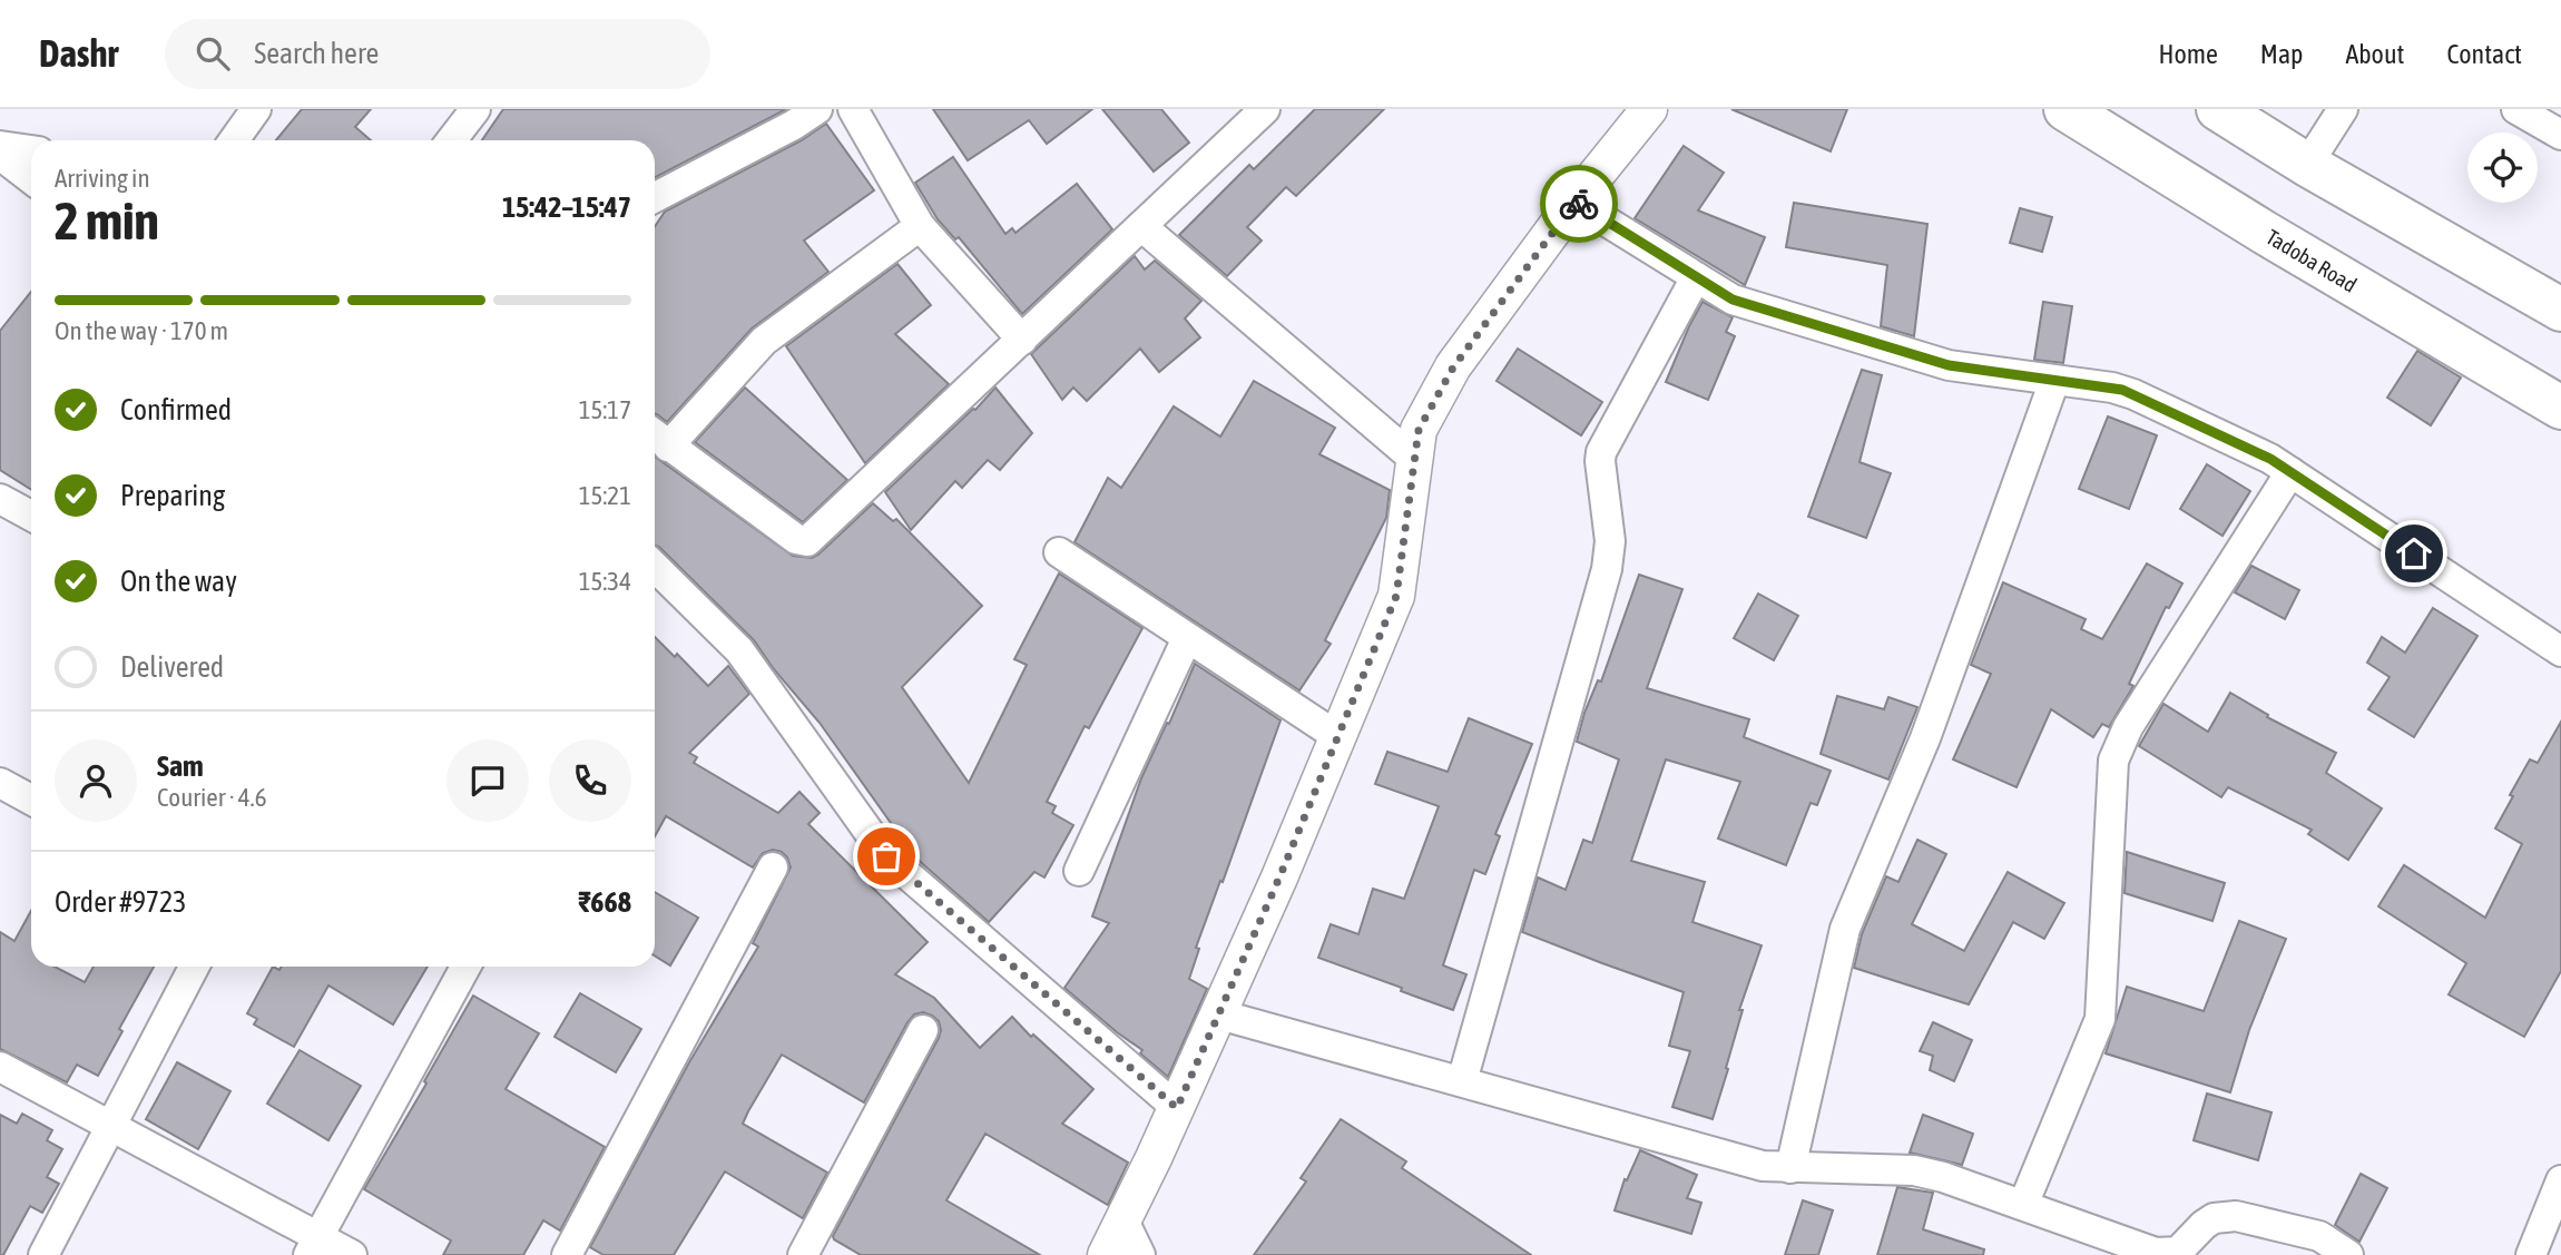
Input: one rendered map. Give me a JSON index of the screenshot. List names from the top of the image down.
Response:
{
  "streets": {
    "main road": ["Tadoba Road"]
  },
  "page": {
    "header": "Dashr",
    "search": "Search here",
    "nav": [
      "Home",
      "Map",
      "About",
      "Contact"
    ],
    "heading": ["2 min", "Arriving in", "15:42–15:47"],
    "panel": [
      "Sam",
      "Courier · 4.6",
      "Order #9723",
      "₹668"
    ],
    "bar": "On the way · 170 m",
    "list": [
      ["Confirmed", "15:17"],
      ["Preparing", "15:21"],
      ["On the way", "15:34"],
      "Delivered"
    ]
  }
}
